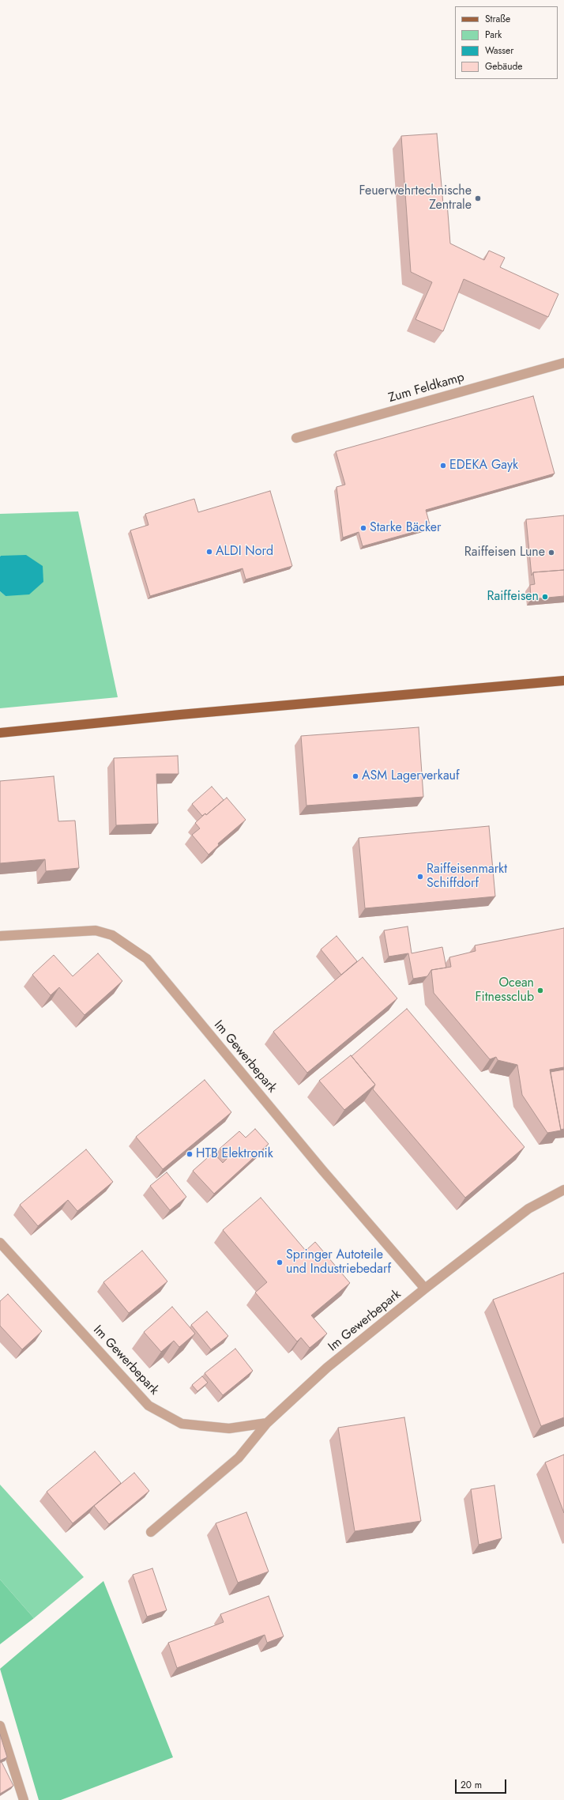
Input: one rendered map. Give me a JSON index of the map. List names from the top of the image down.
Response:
{
  "streets": {
    "street": ["Zum Feldkamp", "Im Gewerbepark"]
  },
  "places": [
    "Feuerwehrtechnische Zentrale",
    "EDEKA Gayk",
    "Starke Bäcker",
    "ALDI Nord",
    "Raiffeisen Lune",
    "Raiffeisen",
    "ASM Lagerverkauf",
    "Raiffeisenmarkt Schiffdorf",
    "Ocean Fitnessclub",
    "HTB Elektronik",
    "Springer Autoteile und Industriebedarf"
  ],
  "legend": [
    "Straße",
    "Park",
    "Wasser",
    "Gebäude"
  ],
  "scale_bar": "20 m"
}
